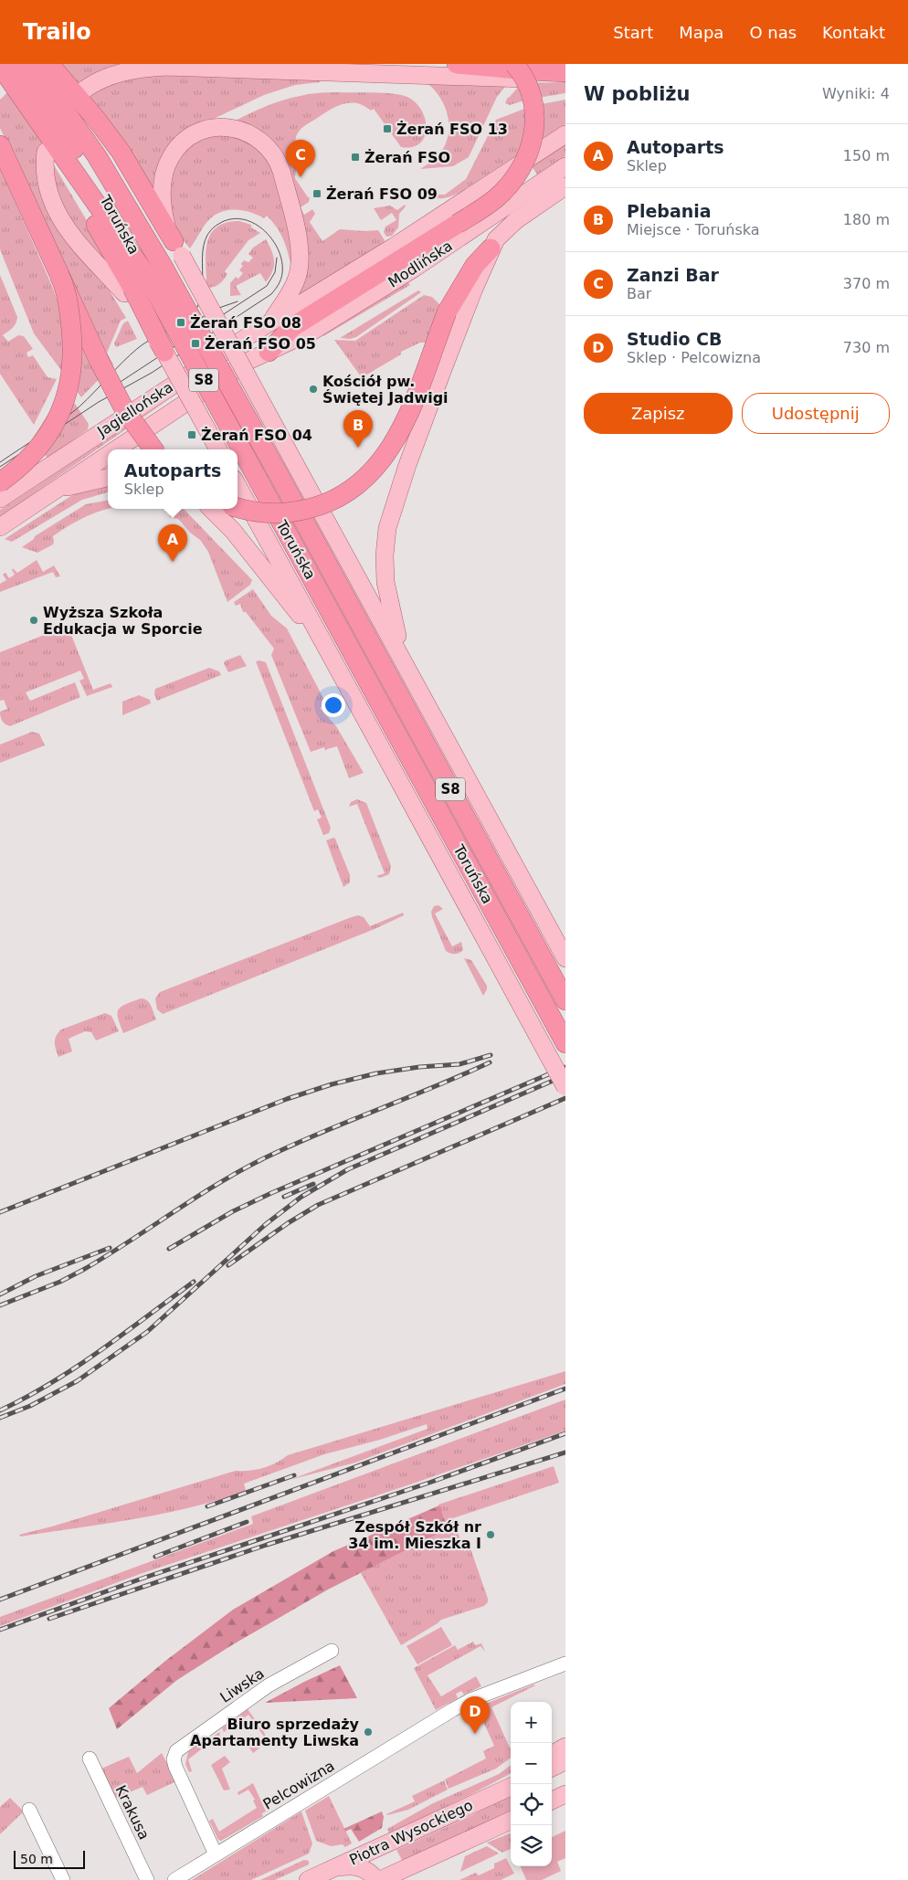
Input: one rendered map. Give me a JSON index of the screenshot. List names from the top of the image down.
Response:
{
  "streets": {
    "highway": ["Toruńska", "S8"],
    "main road": ["Modlińska", "Jagiellońska", "Piotra Wysockiego"],
    "street": ["Liwska", "Pelcowizna", "Krakusa"]
  },
  "crossings": [
    ["Modlińska", "Jagiellońska"],
    ["Liwska", "Pelcowizna"]
  ],
  "places": {
    "transit": [
      "Żerań FSO 13",
      "Żerań FSO",
      "Żerań FSO 09",
      "Żerań FSO 08",
      "Żerań FSO 05",
      "Żerań FSO 04"
    ],
    "other": [
      "Kościół pw. Świętej Jadwigi",
      "Wyższa Szkoła Edukacja w Sporcie",
      "Zespół Szkół nr 34 im. Mieszka I",
      "Biuro sprzedaży Apartamenty Liwska"
    ]
  },
  "scale_bar": "50 m",
  "page": {
    "header": "Trailo",
    "nav": [
      "Start",
      "Mapa",
      "O nas",
      "Kontakt"
    ],
    "heading": ["W pobliżu", "Wyniki: 4"],
    "list": [
      {
        "mark": "A",
        "name": "Autoparts",
        "note": "Sklep",
        "value": "150 m"
      },
      {
        "mark": "B",
        "name": "Plebania",
        "note": "Miejsce · Toruńska",
        "value": "180 m"
      },
      {
        "mark": "C",
        "name": "Zanzi Bar",
        "note": "Bar",
        "value": "370 m"
      },
      {
        "mark": "D",
        "name": "Studio CB",
        "note": "Sklep · Pelcowizna",
        "value": "730 m"
      }
    ],
    "pins": [
      "C",
      "B",
      "A",
      "D"
    ],
    "buttons": ["Zapisz", "Udostępnij"],
    "popup": ["Autoparts", "Sklep"],
    "map_buttons": ["+", "−"],
    "scale": "50 m"
  }
}
